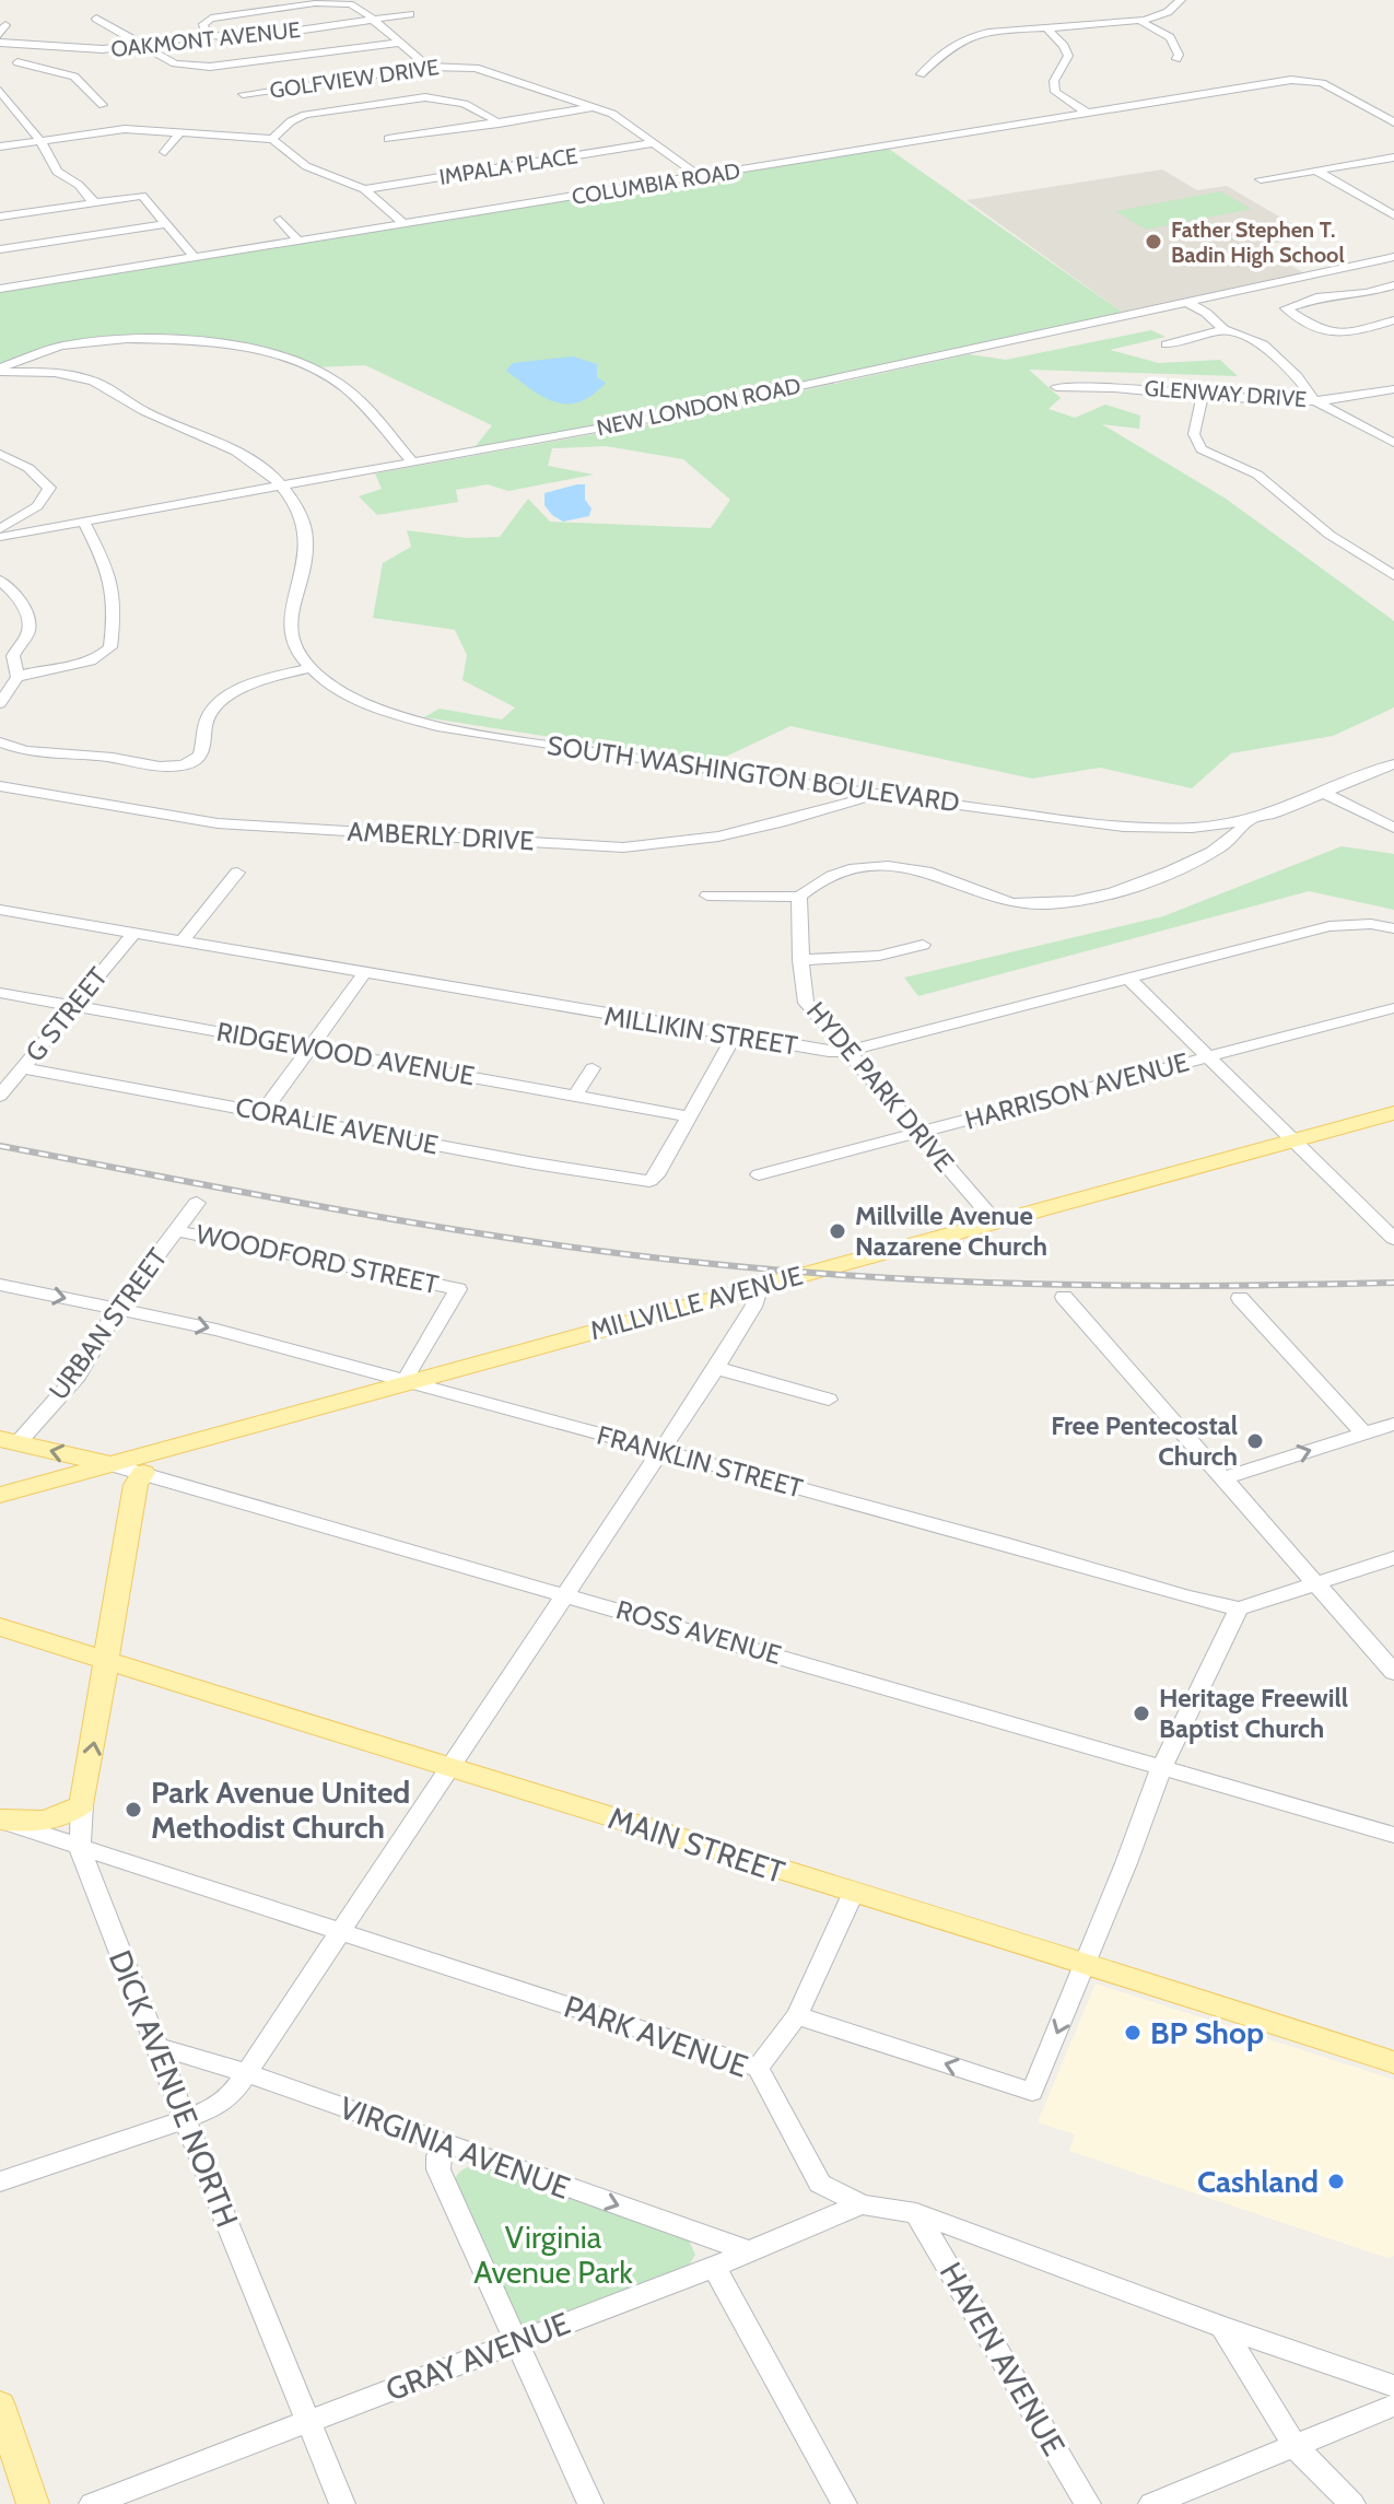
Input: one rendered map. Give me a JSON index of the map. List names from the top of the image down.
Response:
{
  "streets": {
    "main road": [
      "MILLVILLE AVENUE",
      "ROSS AVENUE",
      "MAIN STREET",
      "DICK AVENUE NORTH"
    ],
    "street": [
      "OAKMONT AVENUE",
      "GOLFVIEW DRIVE",
      "IMPALA PLACE",
      "COLUMBIA ROAD",
      "GLENWAY DRIVE",
      "NEW LONDON ROAD",
      "SOUTH WASHINGTON BOULEVARD",
      "AMBERLY DRIVE",
      "G STREET",
      "MILLIKIN STREET",
      "RIDGEWOOD AVENUE",
      "HYDE PARK DRIVE",
      "HARRISON AVENUE",
      "CORALIE AVENUE",
      "WOODFORD STREET",
      "URBAN STREET",
      "FRANKLIN STREET",
      "PARK AVENUE",
      "VIRGINIA AVENUE",
      "GRAY AVENUE",
      "HAVEN AVENUE"
    ]
  },
  "crossings": [
    ["GOLFVIEW DRIVE", "IMPALA PLACE"],
    ["GOLFVIEW DRIVE", "COLUMBIA ROAD"],
    ["NEW LONDON ROAD", "SOUTH WASHINGTON BOULEVARD"],
    ["SOUTH WASHINGTON BOULEVARD", "AMBERLY DRIVE"],
    ["G STREET", "MILLIKIN STREET"],
    ["G STREET", "RIDGEWOOD AVENUE"],
    ["G STREET", "CORALIE AVENUE"],
    ["MILLIKIN STREET", "HYDE PARK DRIVE"],
    ["RIDGEWOOD AVENUE", "CORALIE AVENUE"],
    ["HYDE PARK DRIVE", "HARRISON AVENUE"],
    ["HYDE PARK DRIVE", "MILLVILLE AVENUE"],
    ["WOODFORD STREET", "MILLVILLE AVENUE"],
    ["WOODFORD STREET", "URBAN STREET"],
    ["WOODFORD STREET", "FRANKLIN STREET"],
    ["MILLVILLE AVENUE", "FRANKLIN STREET"],
    ["MILLVILLE AVENUE", "ROSS AVENUE"],
    ["URBAN STREET", "FRANKLIN STREET"],
    ["URBAN STREET", "ROSS AVENUE"],
    ["ROSS AVENUE", "DICK AVENUE NORTH"],
    ["MAIN STREET", "DICK AVENUE NORTH"],
    ["PARK AVENUE", "DICK AVENUE NORTH"],
    ["PARK AVENUE", "GRAY AVENUE"],
    ["PARK AVENUE", "HAVEN AVENUE"],
    ["DICK AVENUE NORTH", "VIRGINIA AVENUE"],
    ["DICK AVENUE NORTH", "GRAY AVENUE"],
    ["VIRGINIA AVENUE", "GRAY AVENUE"]
  ],
  "one_way": ["VIRGINIA AVENUE"],
  "parks": ["Virginia Avenue Park"],
  "places": [
    "Father Stephen T. Badin High School",
    "Millville Avenue Nazarene Church",
    "Free Pentecostal Church",
    "Heritage Freewill Baptist Church",
    "Park Avenue United Methodist Church",
    "BP Shop",
    "Cashland"
  ]
}
